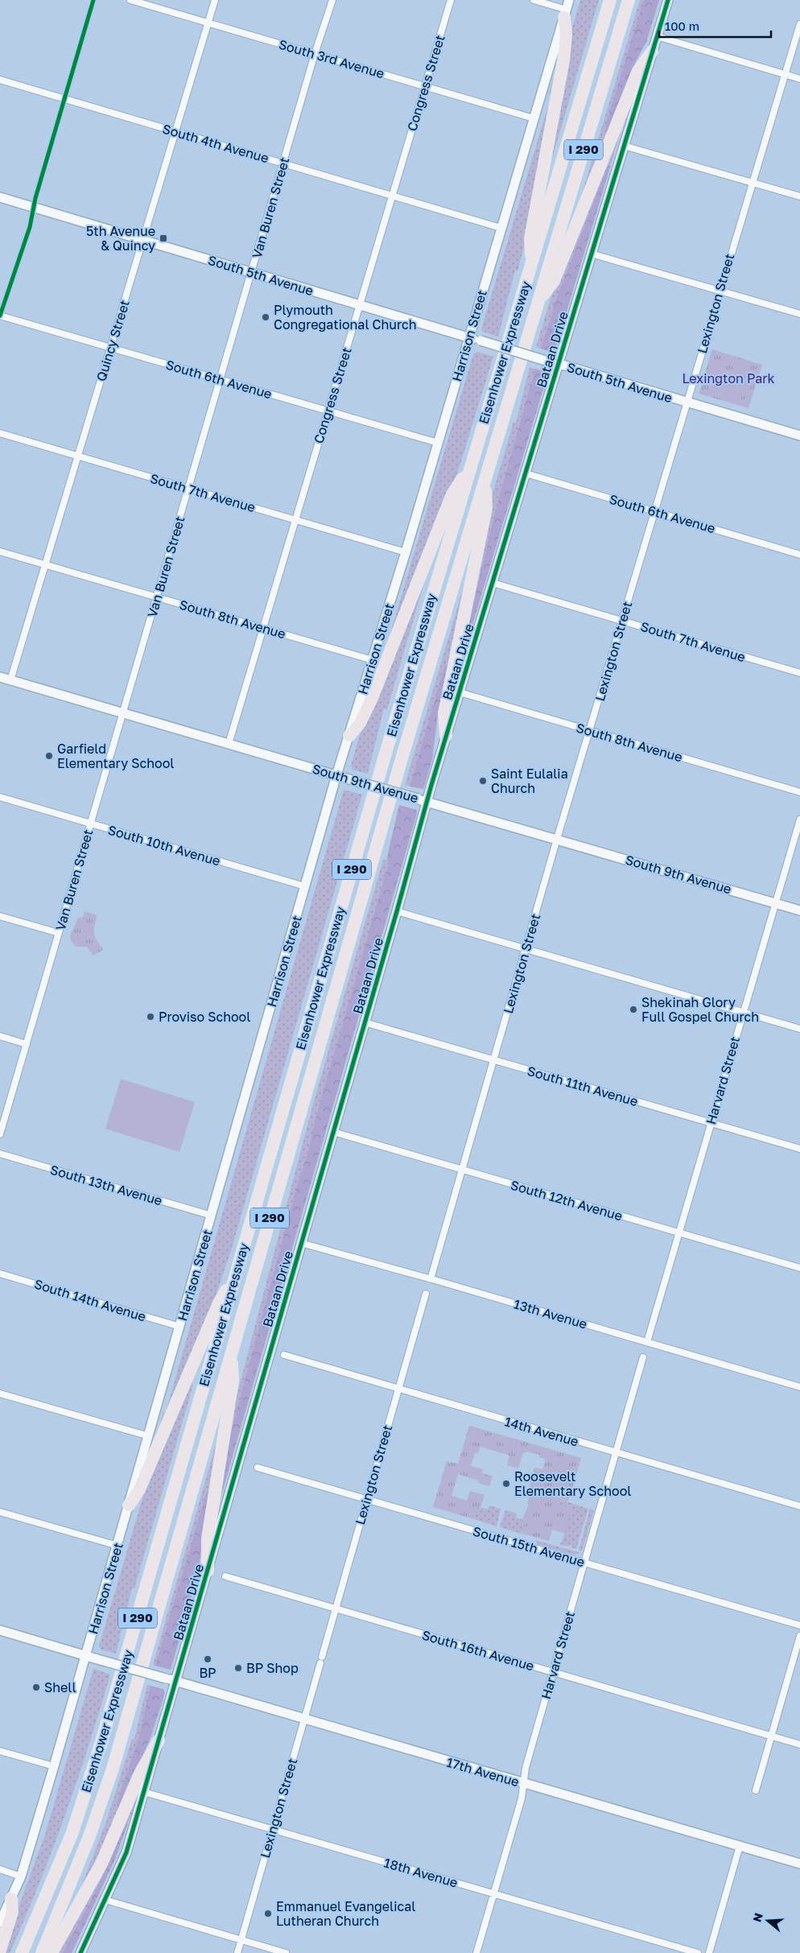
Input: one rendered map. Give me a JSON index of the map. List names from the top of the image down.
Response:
{
  "streets": {
    "highway": ["I 290", "Eisenhower Expressway"],
    "street": [
      "South 3rd Avenue",
      "Congress Street",
      "South 4th Avenue",
      "Van Buren Street",
      "South 5th Avenue",
      "Lexington Street",
      "Harrison Street",
      "Quincy Street",
      "Bataan Drive",
      "South 6th Avenue",
      "South 7th Avenue",
      "South 8th Avenue",
      "South 9th Avenue",
      "South 10th Avenue",
      "Harvard Street",
      "South 11th Avenue",
      "South 13th Avenue",
      "South 12th Avenue",
      "South 14th Avenue",
      "13th Avenue",
      "14th Avenue",
      "South 15th Avenue",
      "South 16th Avenue",
      "17th Avenue",
      "18th Avenue"
    ]
  },
  "crossings": [
    ["South 3rd Avenue", "Congress Street"],
    ["South 3rd Avenue", "Van Buren Street"],
    ["South 3rd Avenue", "Harrison Street"],
    ["South 3rd Avenue", "Quincy Street"],
    ["Congress Street", "South 4th Avenue"],
    ["Congress Street", "South 5th Avenue"],
    ["Congress Street", "South 6th Avenue"],
    ["Congress Street", "South 7th Avenue"],
    ["Congress Street", "South 8th Avenue"],
    ["Congress Street", "South 9th Avenue"],
    ["South 4th Avenue", "Van Buren Street"],
    ["South 4th Avenue", "Harrison Street"],
    ["South 4th Avenue", "Quincy Street"],
    ["Van Buren Street", "South 5th Avenue"],
    ["Van Buren Street", "South 6th Avenue"],
    ["Van Buren Street", "South 7th Avenue"],
    ["Van Buren Street", "South 8th Avenue"],
    ["Van Buren Street", "South 9th Avenue"],
    ["Van Buren Street", "South 10th Avenue"],
    ["South 5th Avenue", "Lexington Street"],
    ["South 5th Avenue", "Harrison Street"],
    ["South 5th Avenue", "Quincy Street"],
    ["South 5th Avenue", "Bataan Drive"],
    ["Lexington Street", "South 6th Avenue"],
    ["Lexington Street", "South 7th Avenue"],
    ["Lexington Street", "South 8th Avenue"],
    ["Lexington Street", "South 9th Avenue"],
    ["Lexington Street", "South 11th Avenue"],
    ["Lexington Street", "South 12th Avenue"],
    ["Lexington Street", "13th Avenue"],
    ["Lexington Street", "14th Avenue"],
    ["Lexington Street", "South 15th Avenue"],
    ["Lexington Street", "South 16th Avenue"],
    ["Lexington Street", "17th Avenue"],
    ["Lexington Street", "18th Avenue"],
    ["Harrison Street", "South 6th Avenue"],
    ["Harrison Street", "South 7th Avenue"],
    ["Harrison Street", "South 8th Avenue"],
    ["Harrison Street", "South 9th Avenue"],
    ["Harrison Street", "South 10th Avenue"],
    ["Harrison Street", "South 13th Avenue"],
    ["Harrison Street", "South 14th Avenue"],
    ["Harrison Street", "17th Avenue"],
    ["Quincy Street", "South 6th Avenue"],
    ["Quincy Street", "South 7th Avenue"],
    ["Quincy Street", "South 8th Avenue"],
    ["Quincy Street", "South 9th Avenue"],
    ["Bataan Drive", "South 6th Avenue"],
    ["Bataan Drive", "South 7th Avenue"],
    ["Bataan Drive", "South 8th Avenue"],
    ["Bataan Drive", "South 9th Avenue"],
    ["Bataan Drive", "South 11th Avenue"],
    ["Bataan Drive", "South 12th Avenue"],
    ["Bataan Drive", "13th Avenue"],
    ["Bataan Drive", "17th Avenue"],
    ["Bataan Drive", "18th Avenue"],
    ["South 9th Avenue", "Harvard Street"],
    ["Harvard Street", "South 11th Avenue"],
    ["Harvard Street", "South 12th Avenue"],
    ["Harvard Street", "13th Avenue"],
    ["Harvard Street", "14th Avenue"],
    ["Harvard Street", "South 15th Avenue"],
    ["Harvard Street", "South 16th Avenue"],
    ["Harvard Street", "17th Avenue"],
    ["Harvard Street", "18th Avenue"]
  ],
  "parks": ["Lexington Park"],
  "places": {
    "transit": ["5th Avenue & Quincy"],
    "other": [
      "Plymouth Congregational Church",
      "Garfield Elementary School",
      "Saint Eulalia Church",
      "Shekinah Glory Full Gospel Church",
      "Proviso School",
      "Roosevelt Elementary School",
      "BP",
      "BP Shop",
      "Shell",
      "Emmanuel Evangelical Lutheran Church"
    ]
  },
  "scale_bar": "100 m",
  "north": "left"
}
